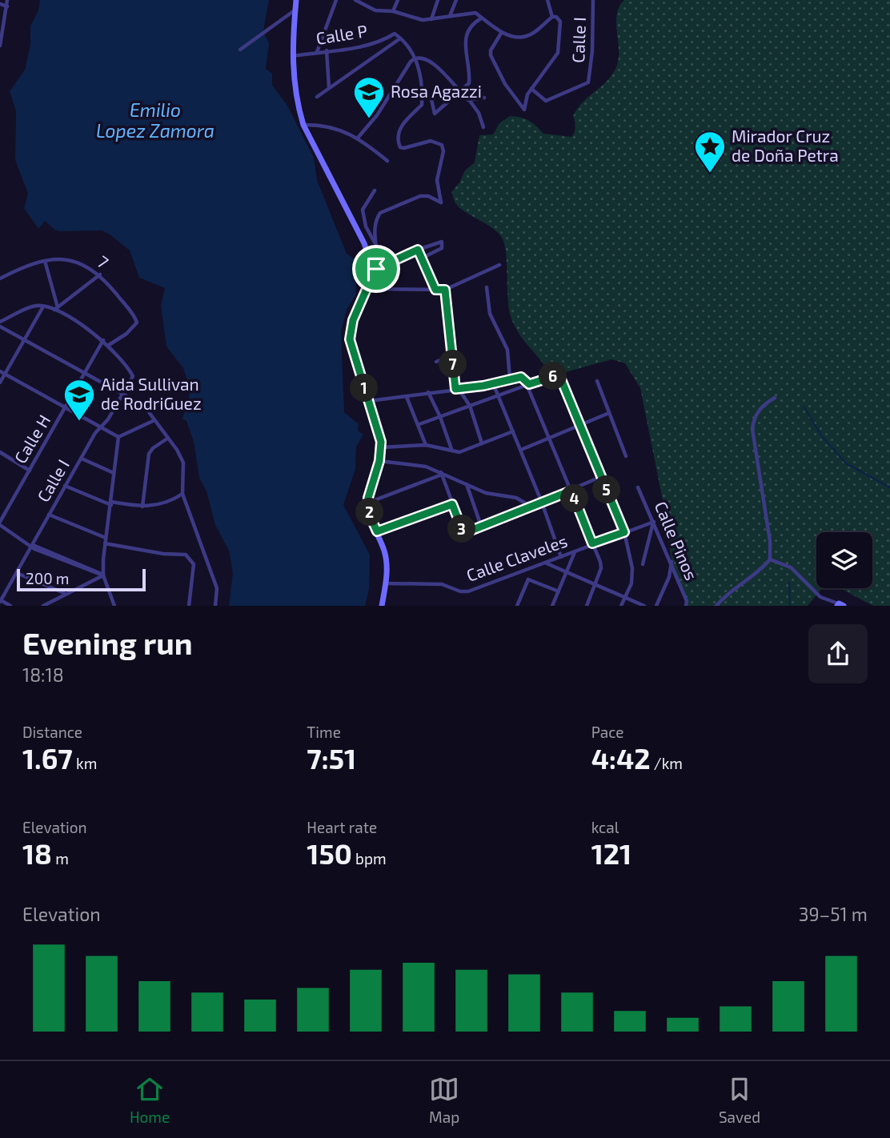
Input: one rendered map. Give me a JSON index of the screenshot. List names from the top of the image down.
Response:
{
  "streets": {
    "street": [
      "Calle P",
      "Calle I",
      "7",
      "Calle H",
      "Calle Pinos",
      "Calle Claveles"
    ]
  },
  "crossings": [
    ["Calle I", "7"],
    ["Calle Pinos", "Calle Claveles"]
  ],
  "water": ["Emilio Lopez Zamora"],
  "places": {
    "school or university": ["Rosa Agazzi", "Aida Sullivan de RodriGuez"],
    "place": ["Mirador Cruz de Doña Petra"]
  },
  "scale_bar": "200 m",
  "page": {
    "pins": [
      "7",
      "6",
      "1",
      "5",
      "4",
      "2",
      "3"
    ],
    "scale": "200 m",
    "heading": ["Evening run", "18:18"],
    "stats": [
      ["Distance", "1.67 km"],
      ["Time", "7:51"],
      ["Pace", "4:42 /km"],
      ["Elevation", "18 m"],
      ["Heart rate", "150 bpm"],
      ["kcal", "121"]
    ],
    "chart": ["Elevation", "39–51 m"],
    "tabs": ["Home", "Map", "Saved"]
  }
}
